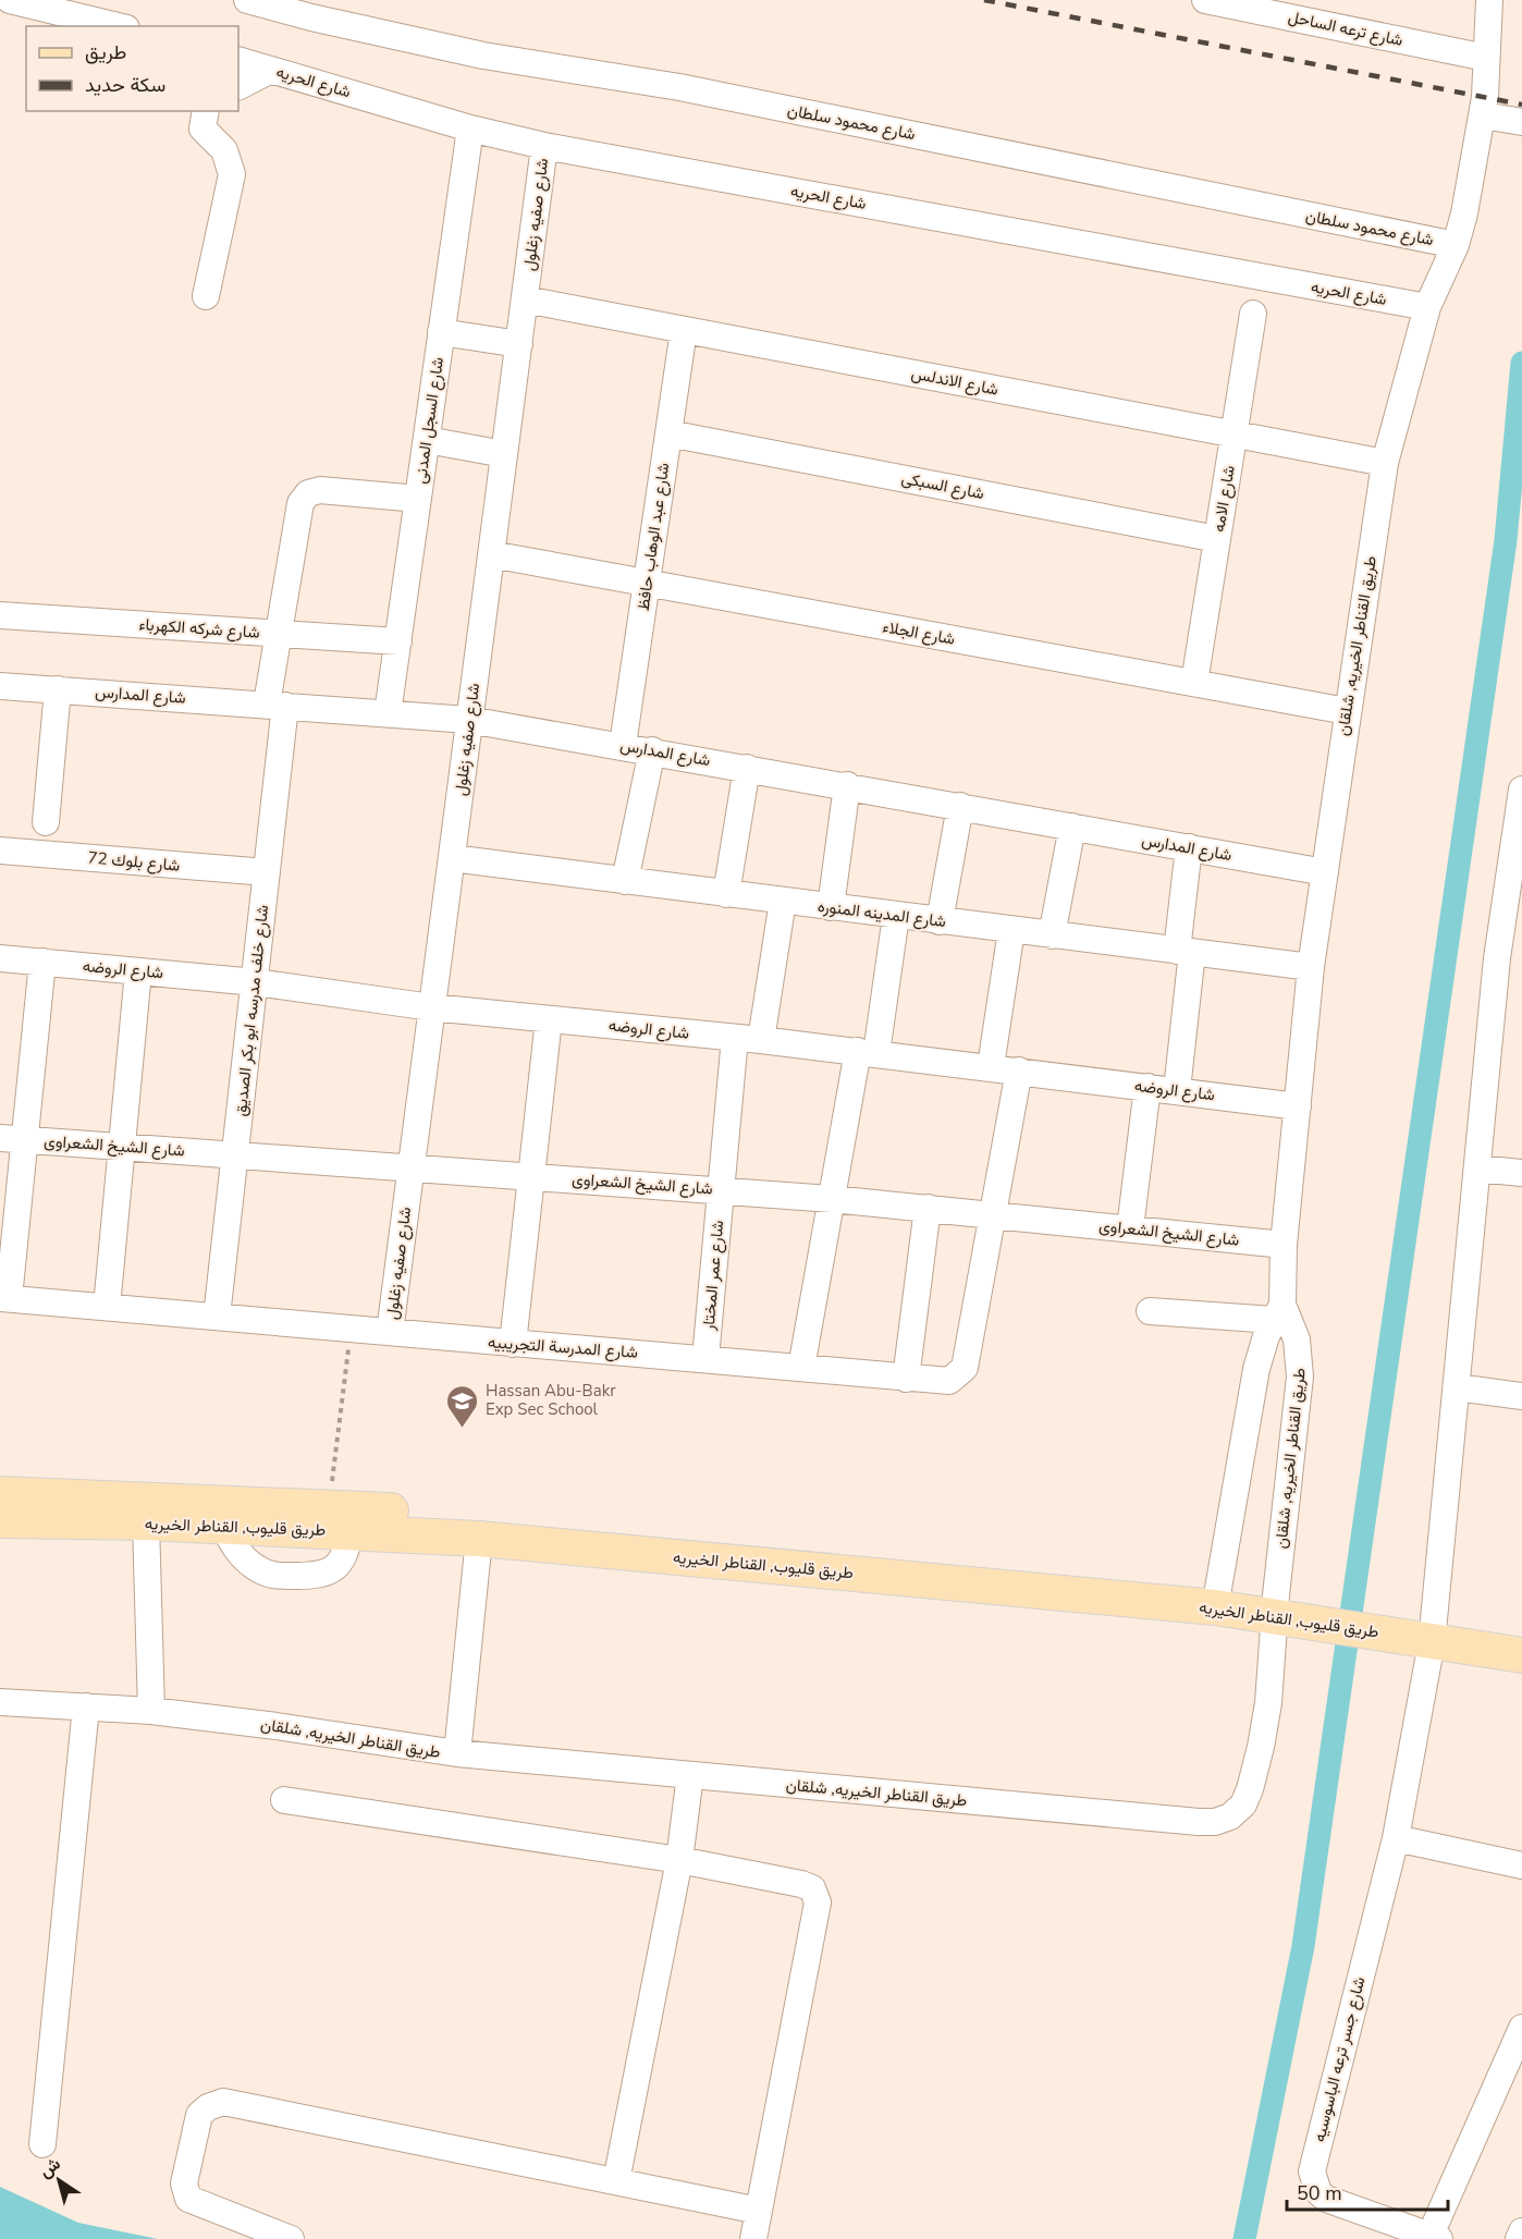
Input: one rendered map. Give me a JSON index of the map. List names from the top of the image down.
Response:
{
  "streets": {
    "main road": ["طريق قليوب, القناطر الخيريه"],
    "street": [
      "شارع ترعه الساحل",
      "شارع الحريه",
      "شارع محمود سلطان",
      "شارع صفيه زغلول",
      "شارع الاندلس",
      "شارع السجل المدنى",
      "شارع السبكى",
      "شارع الامه",
      "شارع عبد الوهاب حافظ",
      "شارع شركه الكهرباء",
      "شارع الجلاء",
      "طريق القناطر الخيريه, شلقان",
      "شارع المدارس",
      "شارع بلوك 72",
      "شارع المدينه المنوره",
      "شارع الروضه",
      "شارع خلف مدرسه ابو بكر الصديق",
      "شارع الشيخ الشعراوى",
      "شارع عمر المختار",
      "شارع المدرسة التجريبيه",
      "شارع جسر ترعه الباسوسيه"
    ]
  },
  "crossings": [
    ["شارع ترعه الساحل", "طريق القناطر الخيريه, شلقان"],
    ["شارع الحريه", "شارع صفيه زغلول"],
    ["شارع الحريه", "شارع السجل المدنى"],
    ["شارع الحريه", "طريق القناطر الخيريه, شلقان"],
    ["شارع محمود سلطان", "طريق القناطر الخيريه, شلقان"],
    ["شارع صفيه زغلول", "شارع الاندلس"],
    ["شارع صفيه زغلول", "شارع الجلاء"],
    ["شارع صفيه زغلول", "شارع المدارس"],
    ["شارع صفيه زغلول", "شارع المدينه المنوره"],
    ["شارع صفيه زغلول", "شارع الروضه"],
    ["شارع صفيه زغلول", "شارع الشيخ الشعراوى"],
    ["شارع صفيه زغلول", "شارع المدرسة التجريبيه"],
    ["شارع الاندلس", "شارع الامه"],
    ["شارع الاندلس", "شارع عبد الوهاب حافظ"],
    ["شارع الاندلس", "طريق القناطر الخيريه, شلقان"],
    ["شارع السجل المدنى", "شارع شركه الكهرباء"],
    ["شارع السجل المدنى", "شارع المدارس"],
    ["شارع السجل المدنى", "شارع خلف مدرسه ابو بكر الصديق"],
    ["شارع السبكى", "شارع الامه"],
    ["شارع السبكى", "شارع عبد الوهاب حافظ"],
    ["شارع الامه", "شارع الجلاء"],
    ["شارع عبد الوهاب حافظ", "شارع الجلاء"],
    ["شارع عبد الوهاب حافظ", "شارع المدارس"],
    ["شارع شركه الكهرباء", "شارع خلف مدرسه ابو بكر الصديق"],
    ["شارع الجلاء", "طريق القناطر الخيريه, شلقان"],
    ["طريق القناطر الخيريه, شلقان", "شارع المدارس"],
    ["طريق القناطر الخيريه, شلقان", "شارع المدينه المنوره"],
    ["طريق القناطر الخيريه, شلقان", "شارع الروضه"],
    ["طريق القناطر الخيريه, شلقان", "شارع الشيخ الشعراوى"],
    ["طريق القناطر الخيريه, شلقان", "طريق قليوب, القناطر الخيريه"],
    ["شارع المدارس", "شارع خلف مدرسه ابو بكر الصديق"],
    ["شارع بلوك 72", "شارع خلف مدرسه ابو بكر الصديق"],
    ["شارع الروضه", "شارع خلف مدرسه ابو بكر الصديق"],
    ["شارع الروضه", "شارع عمر المختار"],
    ["شارع الروضه", "شارع المدرسة التجريبيه"],
    ["شارع خلف مدرسه ابو بكر الصديق", "شارع الشيخ الشعراوى"],
    ["شارع خلف مدرسه ابو بكر الصديق", "شارع المدرسة التجريبيه"],
    ["شارع الشيخ الشعراوى", "شارع عمر المختار"],
    ["شارع الشيخ الشعراوى", "شارع المدرسة التجريبيه"],
    ["شارع عمر المختار", "شارع المدرسة التجريبيه"]
  ],
  "places": {
    "school or university": ["Hassan Abu-Bakr Exp Sec School"]
  },
  "legend": ["طريق", "سكة حديد"],
  "scale_bar": "50 m",
  "north": "top left"
}
